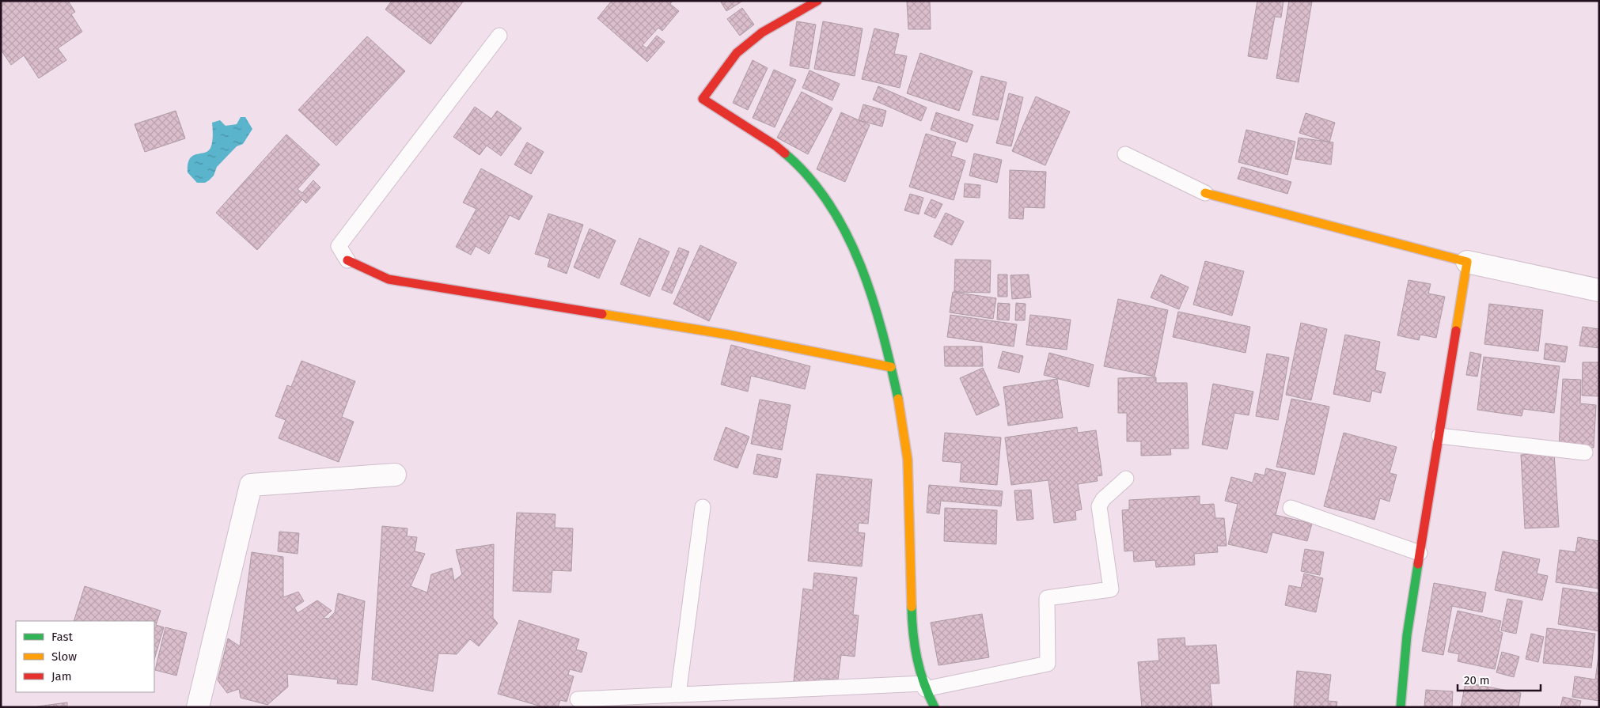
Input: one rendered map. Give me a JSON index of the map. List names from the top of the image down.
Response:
{
  "legend": ["Fast", "Slow", "Jam"],
  "scale_bar": "20 m"
}
